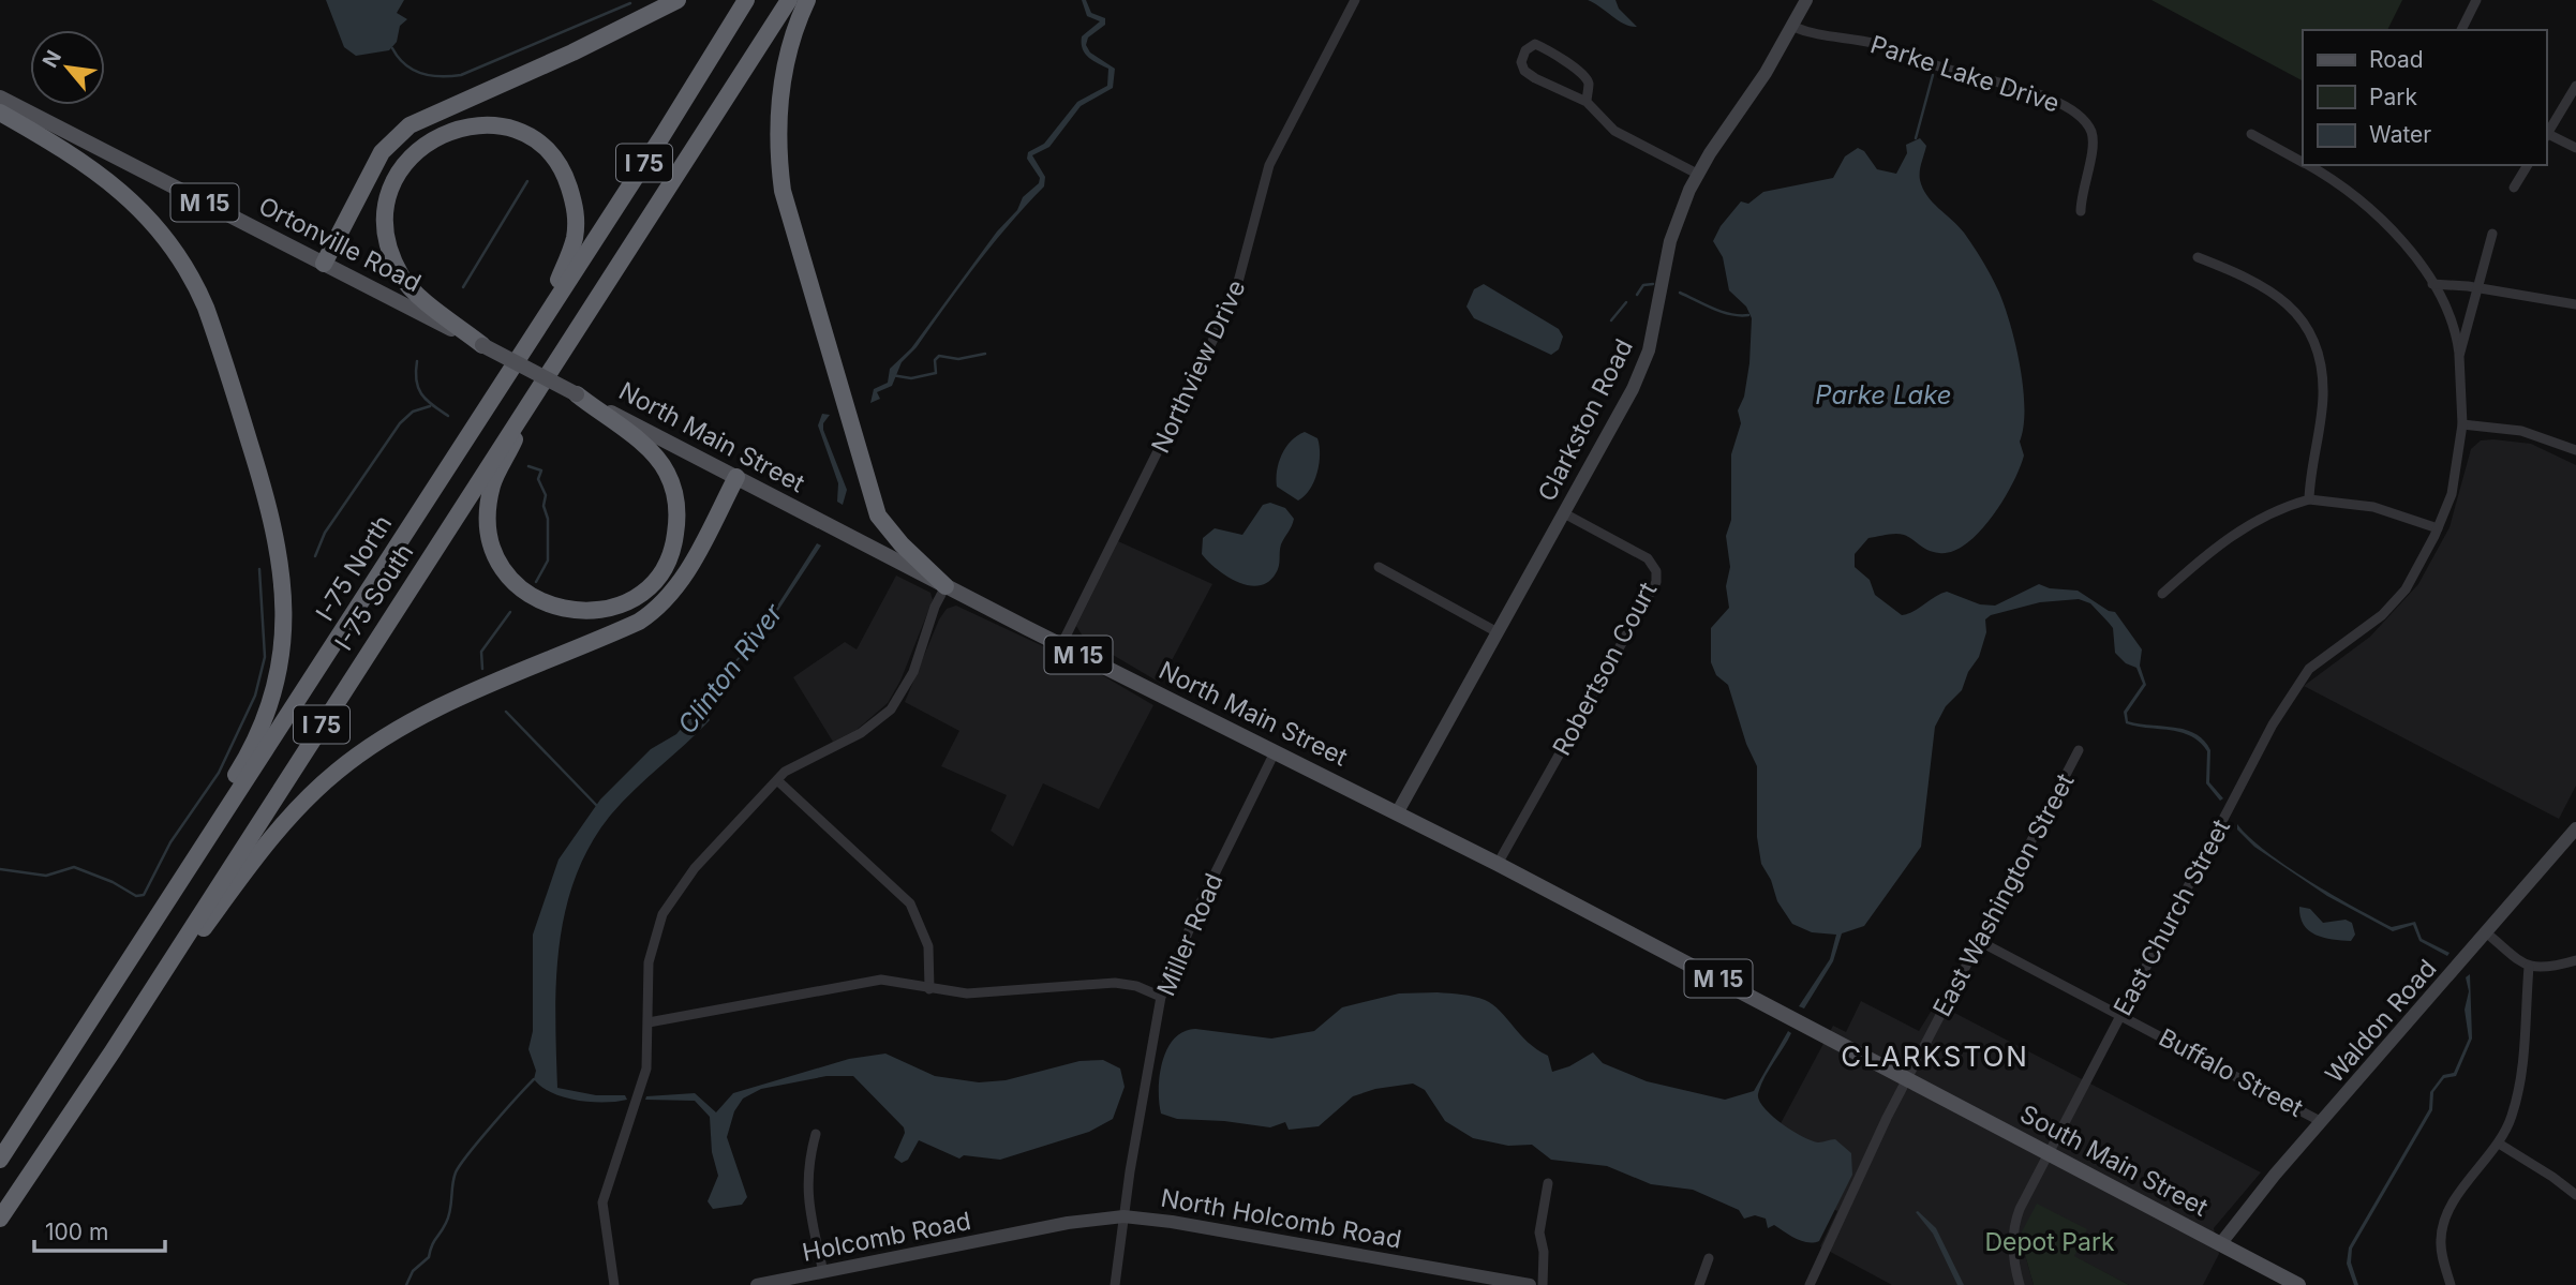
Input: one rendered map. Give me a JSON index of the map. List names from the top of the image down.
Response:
{
  "streets": {
    "highway": ["I 75", "I-75 North", "I-75 South"],
    "main road": [
      "M 15",
      "Ortonville Road",
      "North Main Street",
      "South Main Street"
    ],
    "street": [
      "Parke Lake Drive",
      "Northview Drive",
      "Clarkston Road",
      "Robertson Court",
      "East Washington Street",
      "East Church Street",
      "Miller Road",
      "Waldon Road",
      "Buffalo Street",
      "North Holcomb Road",
      "Holcomb Road"
    ]
  },
  "crossings": [
    ["Parke Lake Drive", "Clarkston Road"],
    ["Ortonville Road", "North Main Street"],
    ["Northview Drive", "North Main Street"],
    ["Clarkston Road", "North Main Street"],
    ["Clarkston Road", "Robertson Court"],
    ["North Main Street", "Robertson Court"],
    ["North Main Street", "East Washington Street"],
    ["North Main Street", "Miller Road"],
    ["North Main Street", "South Main Street"],
    ["East Washington Street", "Buffalo Street"],
    ["East Washington Street", "South Main Street"],
    ["East Church Street", "Buffalo Street"],
    ["East Church Street", "South Main Street"],
    ["Miller Road", "North Holcomb Road"],
    ["Waldon Road", "Buffalo Street"],
    ["Waldon Road", "South Main Street"],
    ["North Holcomb Road", "Holcomb Road"]
  ],
  "districts": ["CLARKSTON"],
  "water": ["Parke Lake", "Clinton River"],
  "parks": ["Depot Park"],
  "legend": ["Road", "Park", "Water"],
  "scale_bar": "100 m",
  "north": "top left"
}
